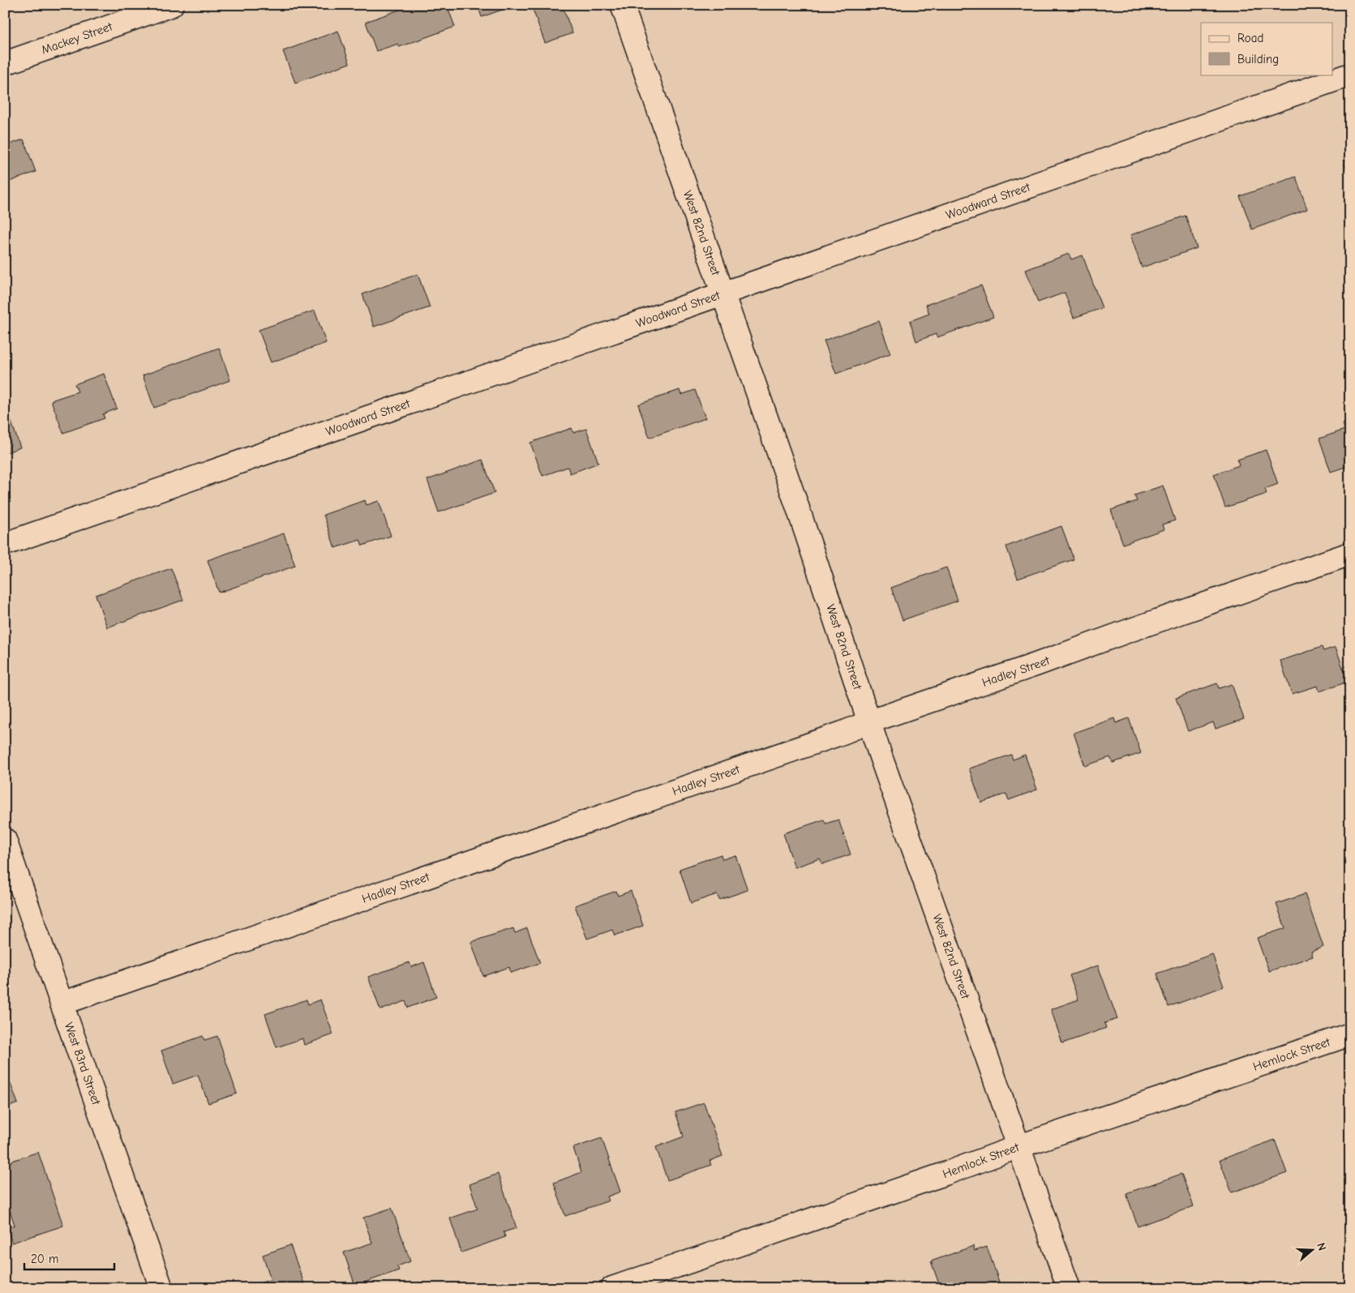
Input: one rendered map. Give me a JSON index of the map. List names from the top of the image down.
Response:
{
  "streets": {
    "street": [
      "Mackey Street",
      "Woodward Street",
      "West 82nd Street",
      "Hadley Street",
      "Hemlock Street",
      "West 83rd Street"
    ]
  },
  "crossings": [
    ["Woodward Street", "West 82nd Street"],
    ["West 82nd Street", "Hadley Street"],
    ["West 82nd Street", "Hemlock Street"],
    ["Hadley Street", "West 83rd Street"]
  ],
  "legend": ["Road", "Building"],
  "scale_bar": "20 m",
  "north": "right"
}
